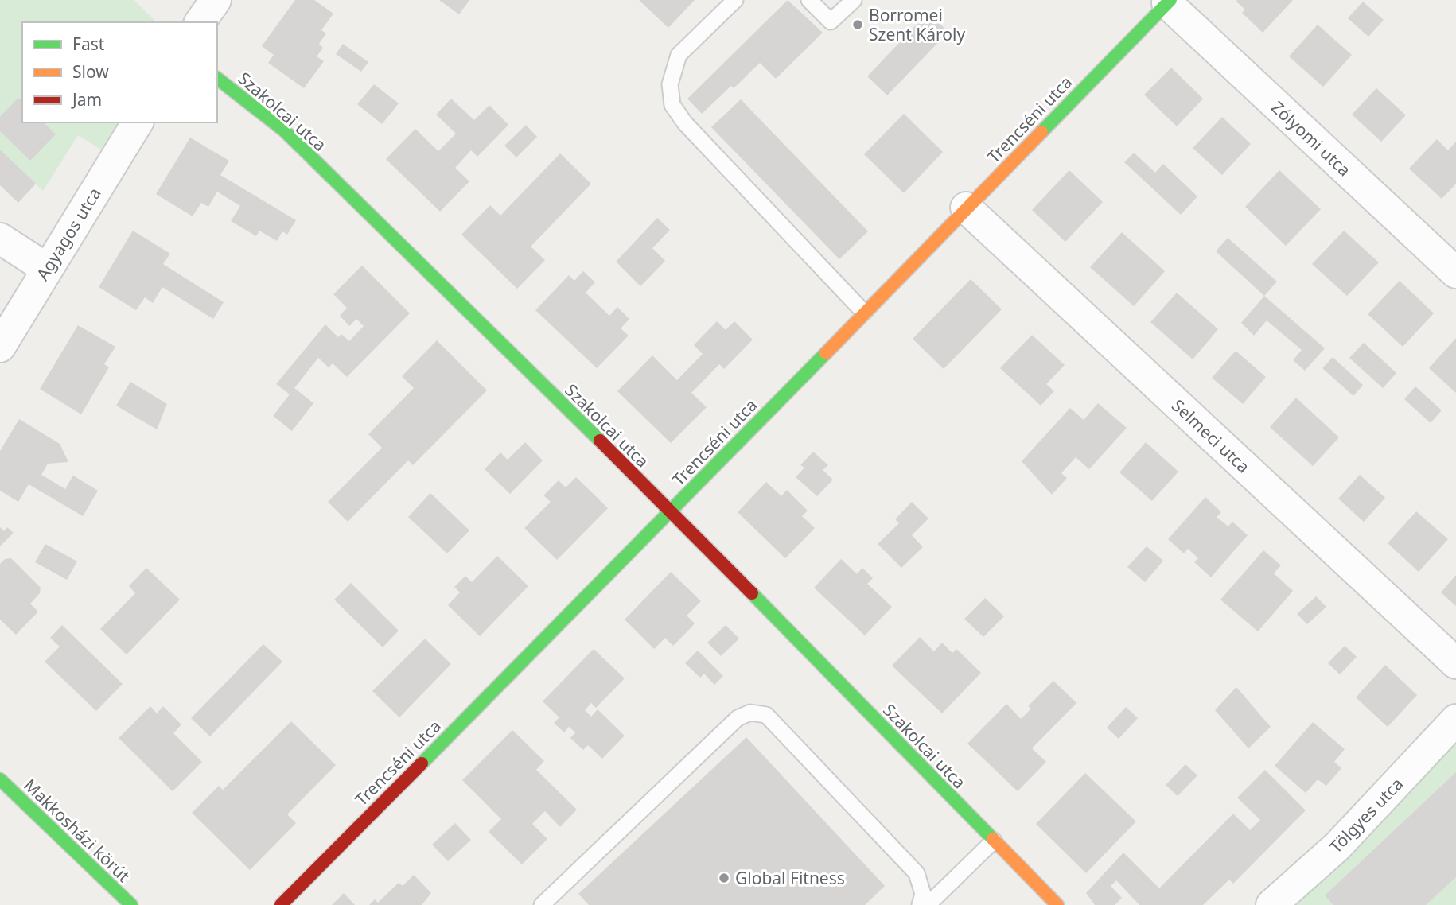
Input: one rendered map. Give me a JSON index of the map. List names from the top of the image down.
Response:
{
  "streets": {
    "street": [
      "Szakolcai utca",
      "Trencséni utca",
      "Zólyomi utca",
      "Agyagos utca",
      "Selmeci utca",
      "Tölgyes utca",
      "Makkosházi körút"
    ]
  },
  "crossings": [
    ["Szakolcai utca", "Trencséni utca"],
    ["Trencséni utca", "Zólyomi utca"],
    ["Trencséni utca", "Selmeci utca"]
  ],
  "places": ["Borromei Szent Károly", "Global Fitness"],
  "legend": ["Fast", "Slow", "Jam"]
}
